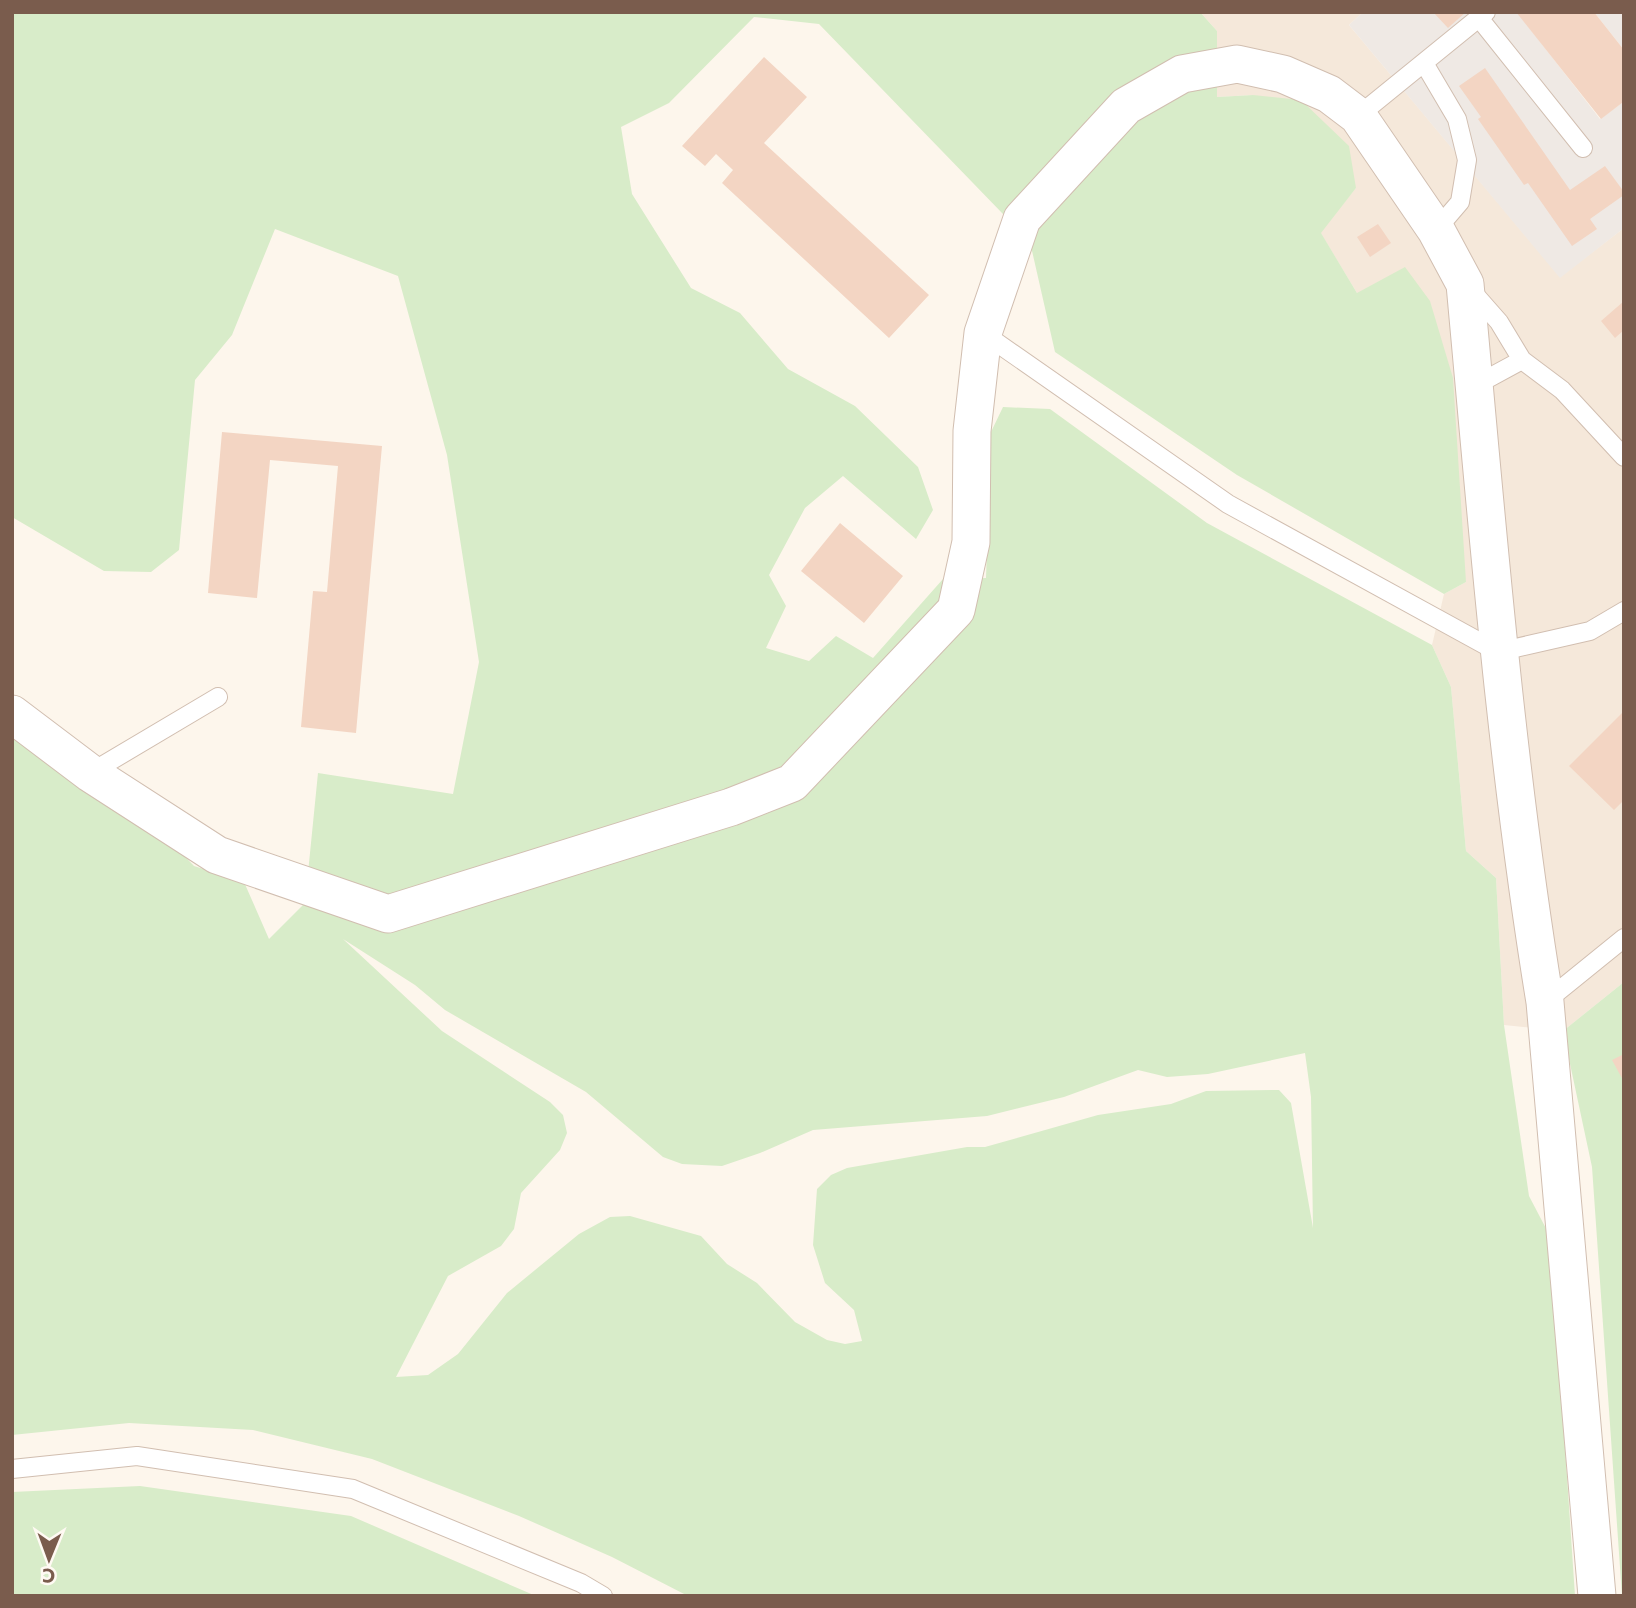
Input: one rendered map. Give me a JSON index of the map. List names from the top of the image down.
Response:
{
  "north": "bottom"
}
